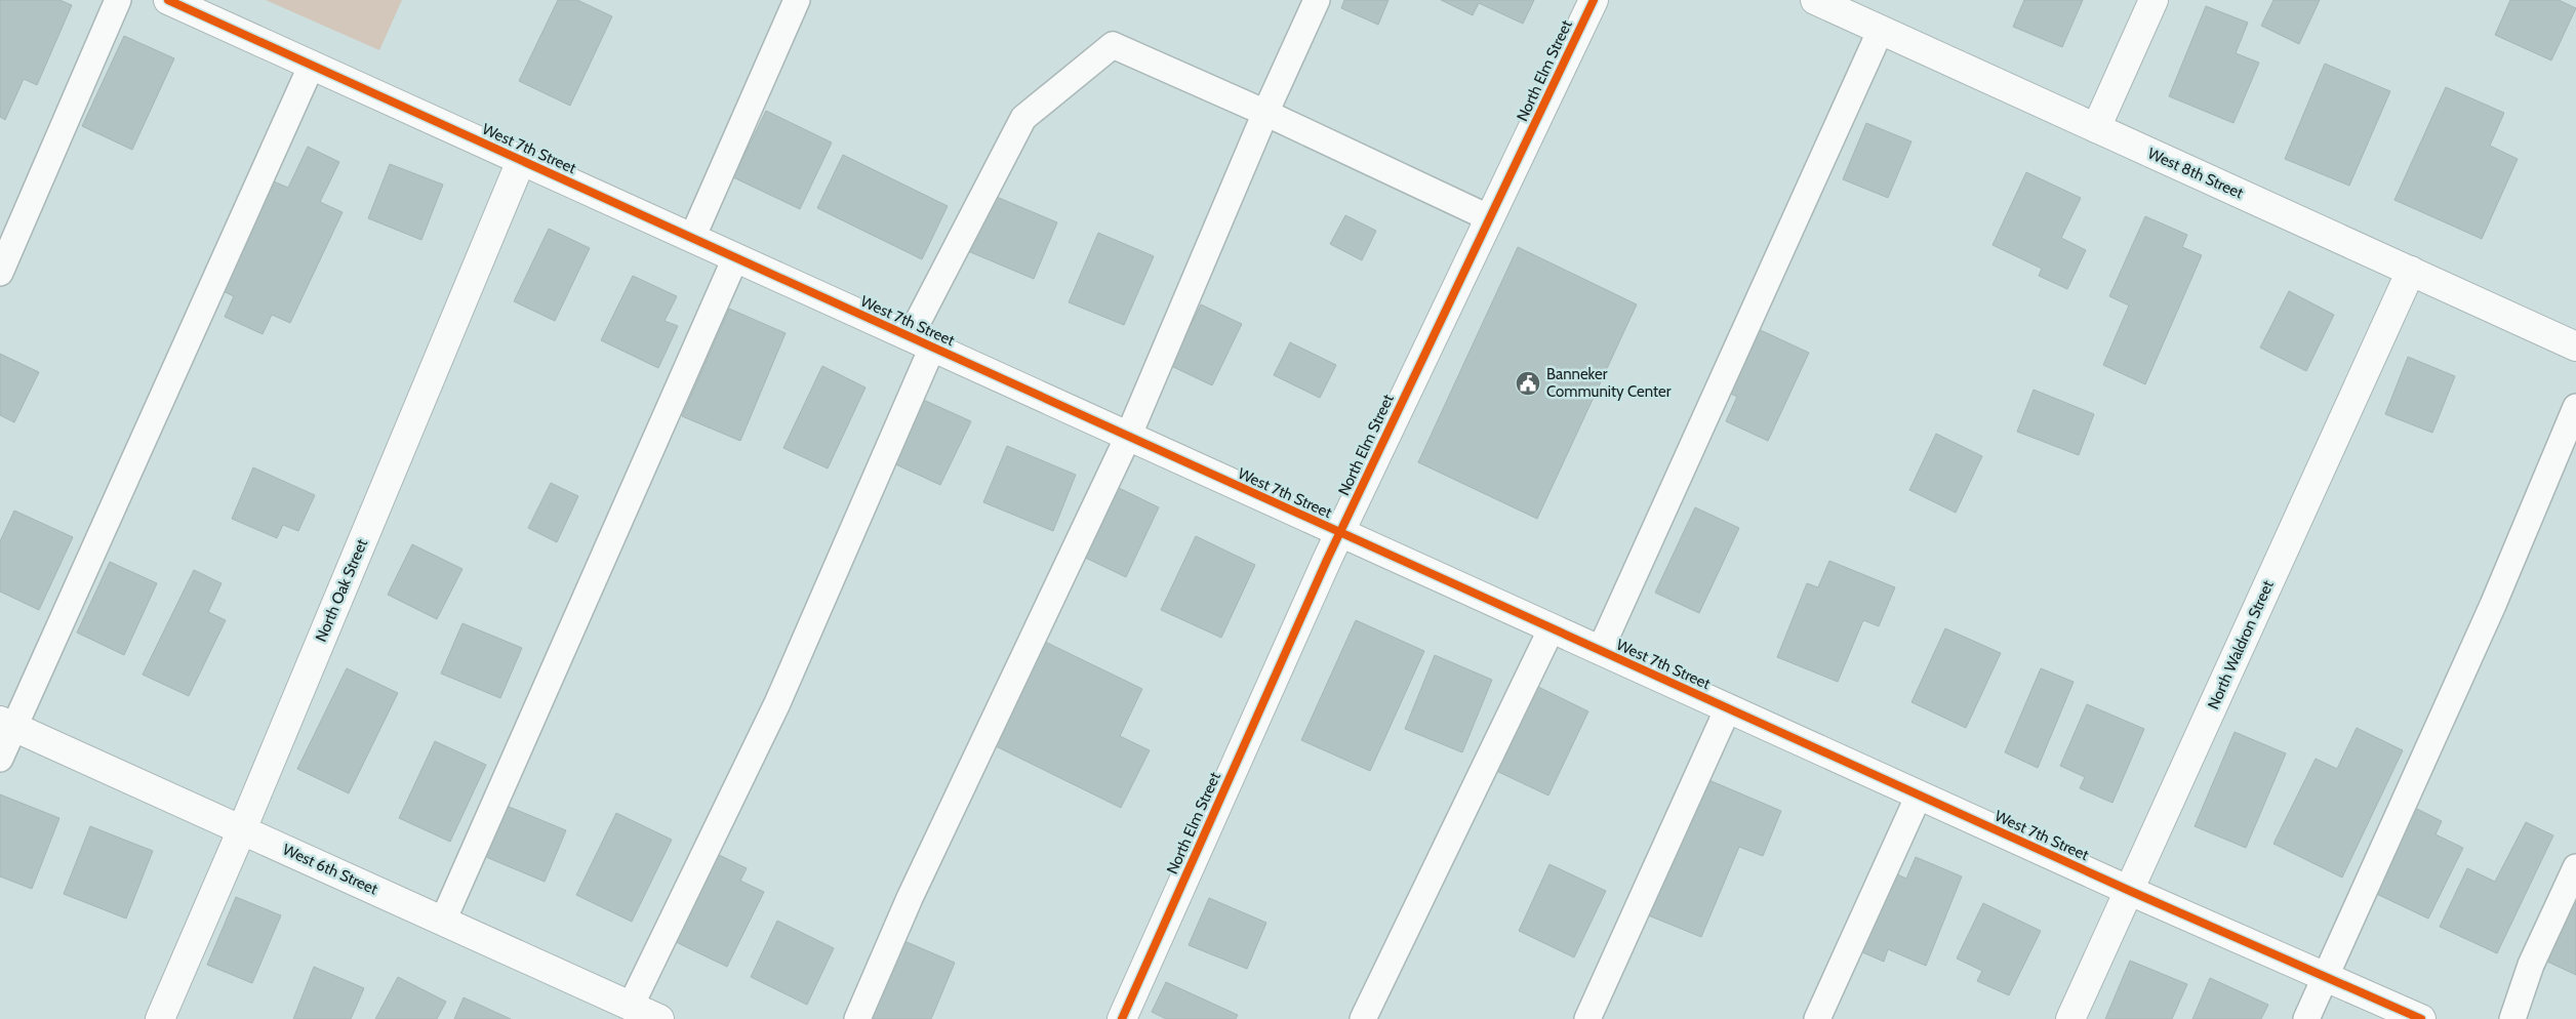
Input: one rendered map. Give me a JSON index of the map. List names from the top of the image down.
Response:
{
  "streets": {
    "street": [
      "North Elm Street",
      "West 7th Street",
      "West 8th Street",
      "North Oak Street",
      "North Waldron Street",
      "West 6th Street"
    ]
  },
  "crossings": [
    ["North Elm Street", "West 7th Street"],
    ["West 7th Street", "North Oak Street"],
    ["West 7th Street", "North Waldron Street"],
    ["West 8th Street", "North Waldron Street"],
    ["North Oak Street", "West 6th Street"]
  ],
  "places": {
    "public building": ["Banneker Community Center"]
  }
}
